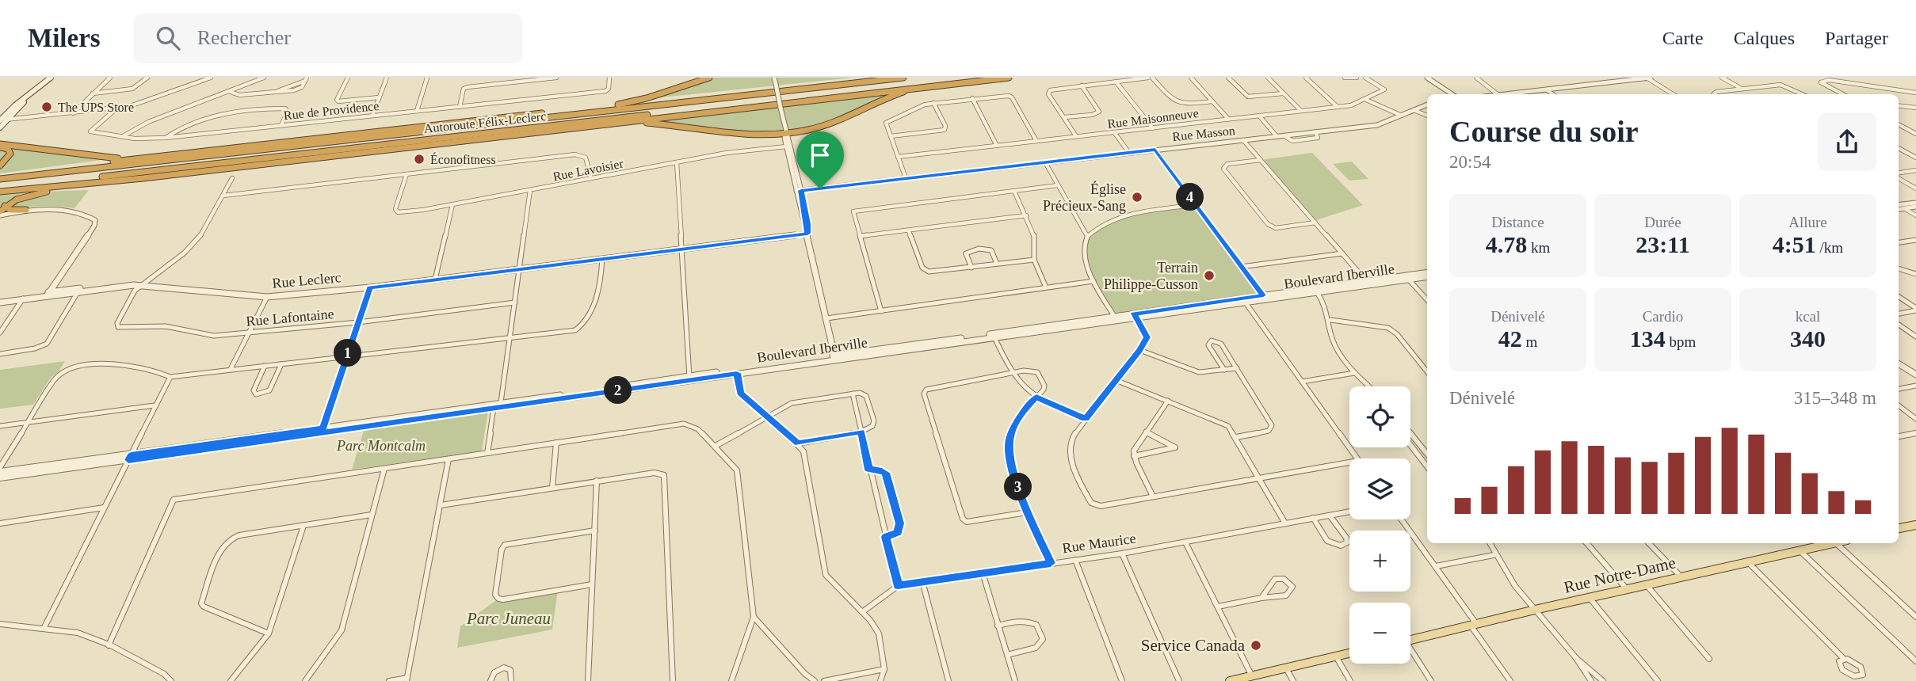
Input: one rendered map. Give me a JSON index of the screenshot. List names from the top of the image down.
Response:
{
  "streets": {
    "highway": ["Autoroute Félix-Leclerc"],
    "main road": ["Rue Notre-Dame"],
    "street": [
      "Rue de Providence",
      "Rue Maisonneuve",
      "Rue Masson",
      "Rue Lavoisier",
      "Boulevard Iberville",
      "Rue Leclerc",
      "Rue Lafontaine",
      "Rue Maurice"
    ]
  },
  "crossings": [
    ["Rue Leclerc", "Rue Lafontaine"]
  ],
  "parks": ["Parc Montcalm", "Parc Juneau"],
  "places": [
    "The UPS Store",
    "Éconofitness",
    "Église Précieux-Sang",
    "Terrain Philippe-Cusson",
    "Service Canada"
  ],
  "page": {
    "header": "Milers",
    "search": "Rechercher",
    "nav": ["Carte", "Calques", "Partager"],
    "heading": ["Course du soir", "20:54"],
    "pins": [
      "4",
      "1",
      "2",
      "3"
    ],
    "stats": [
      ["Distance", "4.78 km"],
      ["Durée", "23:11"],
      ["Allure", "4:51 /km"],
      ["Dénivelé", "42 m"],
      ["Cardio", "134 bpm"],
      ["kcal", "340"]
    ],
    "chart": ["Dénivelé", "315–348 m"],
    "map_buttons": ["+", "−"]
  }
}
